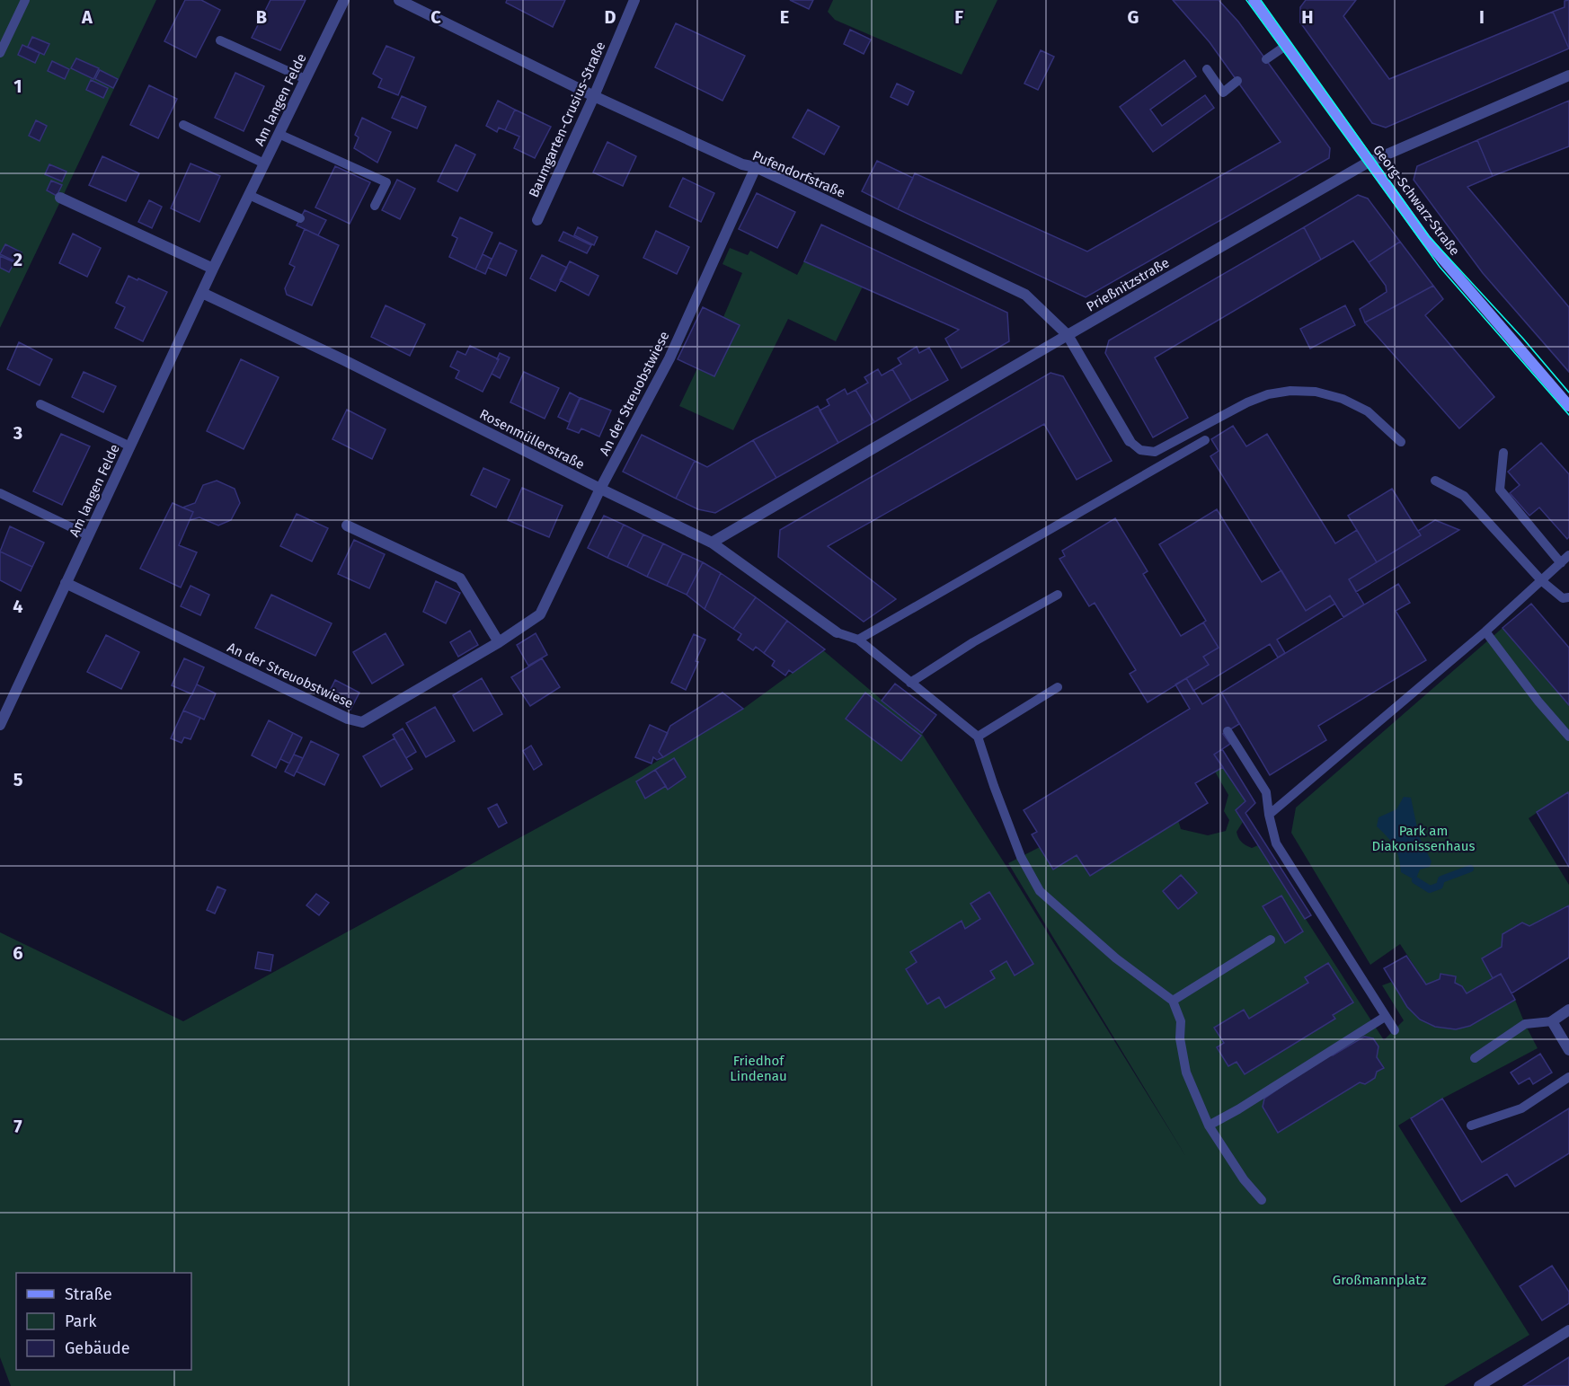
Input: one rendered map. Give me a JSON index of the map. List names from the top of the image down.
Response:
{
  "streets": {
    "street": [
      "Am langen Felde",
      "Baumgarten-Crusius-Straße",
      "Pufendorfstraße",
      "Georg-Schwarz-Straße",
      "Prießnitzstraße",
      "An der Streuobstwiese",
      "Rosenmüllerstraße"
    ]
  },
  "crossings": [
    ["Am langen Felde", "An der Streuobstwiese"],
    ["Am langen Felde", "Rosenmüllerstraße"],
    ["Baumgarten-Crusius-Straße", "Pufendorfstraße"],
    ["Pufendorfstraße", "Prießnitzstraße"],
    ["Pufendorfstraße", "An der Streuobstwiese"],
    ["Georg-Schwarz-Straße", "Prießnitzstraße"],
    ["Prießnitzstraße", "Rosenmüllerstraße"],
    ["An der Streuobstwiese", "Rosenmüllerstraße"]
  ],
  "parks": ["Park am Diakonissenhaus", "Friedhof Lindenau", "Großmannplatz"],
  "legend": ["Straße", "Park", "Gebäude"],
  "grid": {
    "columns": [
      "A",
      "B",
      "C",
      "D",
      "E",
      "F",
      "G",
      "H",
      "I"
    ],
    "rows": [
      "1",
      "2",
      "3",
      "4",
      "5",
      "6",
      "7"
    ]
  }
}
